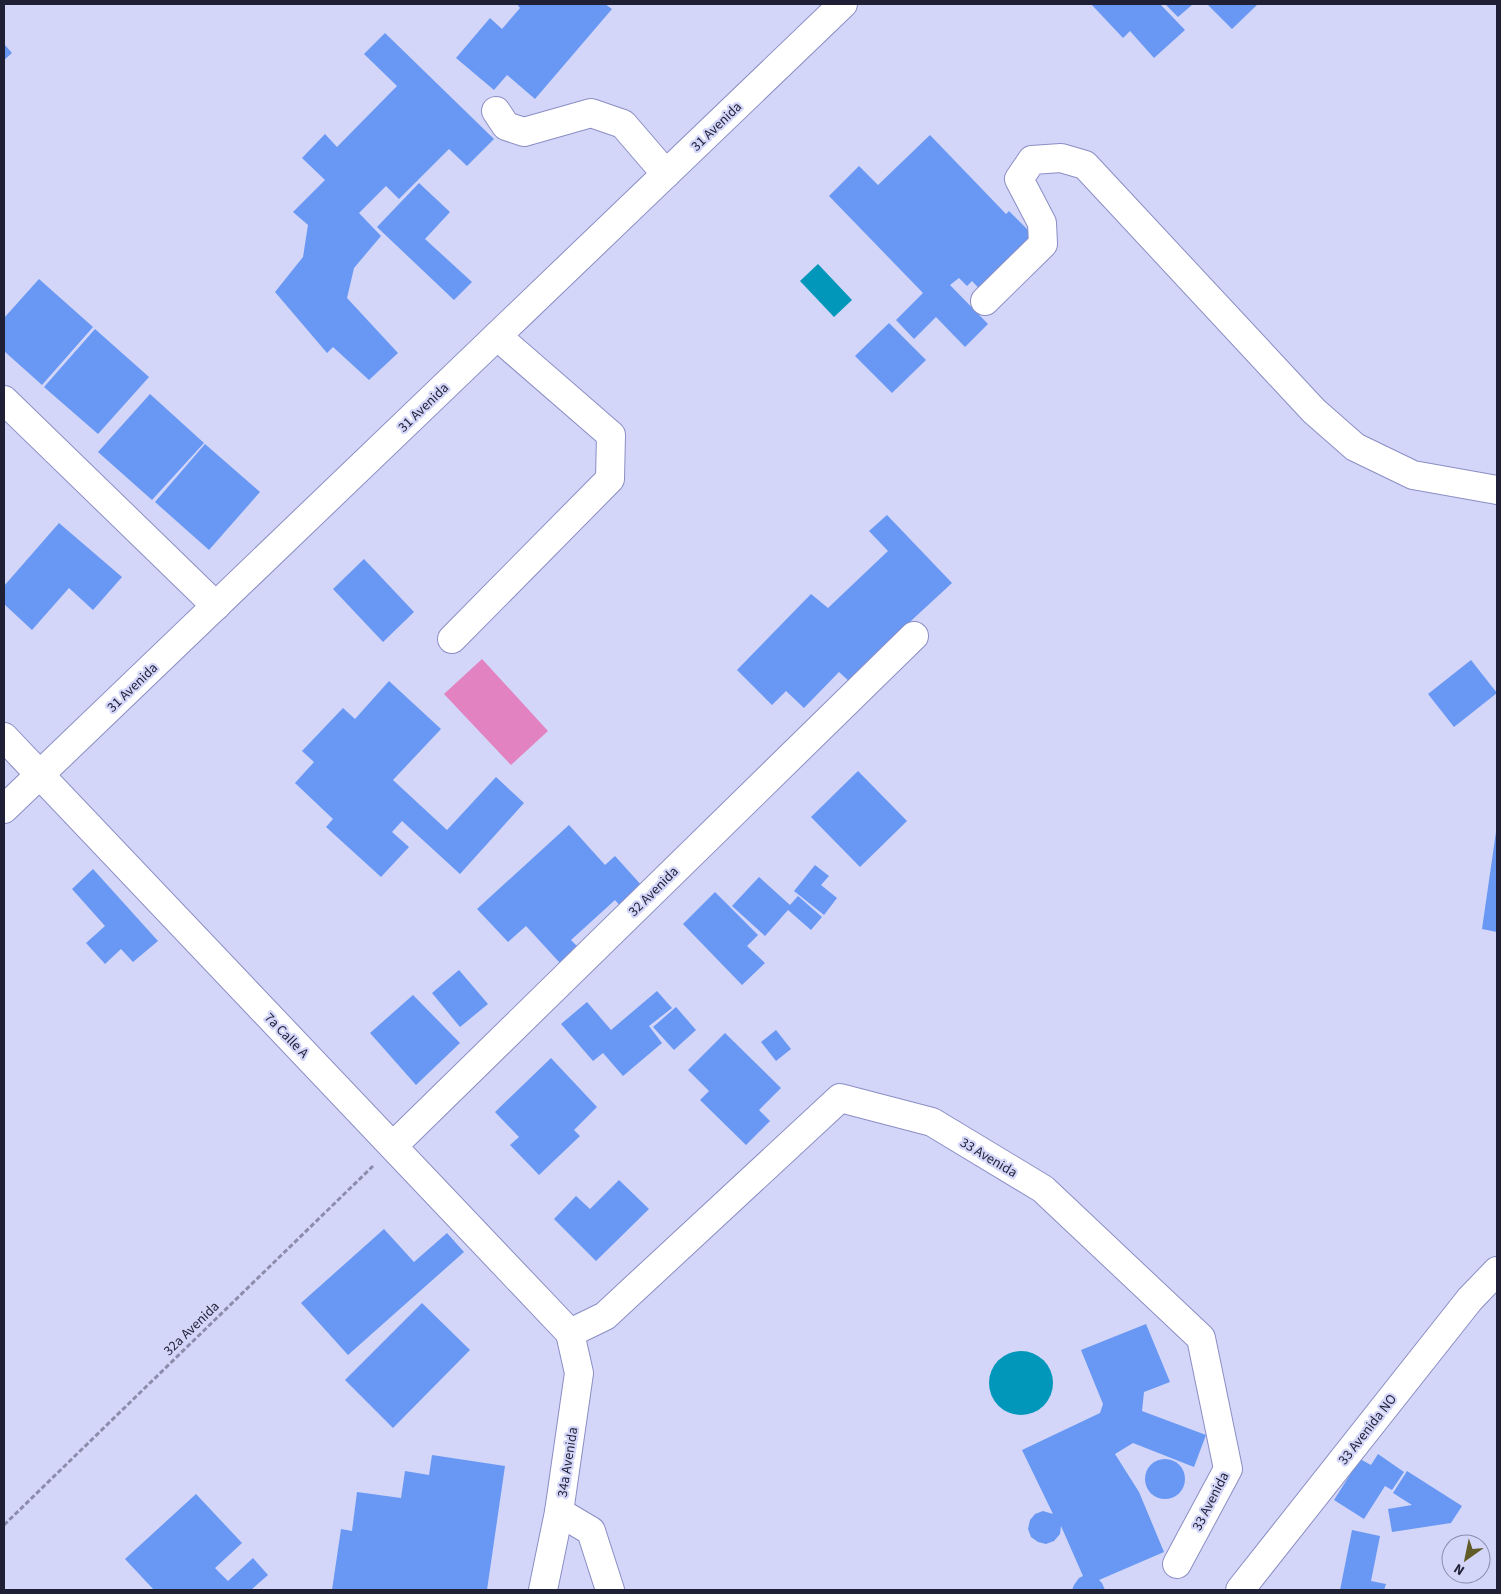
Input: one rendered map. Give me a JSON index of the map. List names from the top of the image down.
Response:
{
  "streets": {
    "street": [
      "31 Avenida",
      "32 Avenida",
      "7a Calle A",
      "33 Avenida",
      "33 Avenida NO",
      "34a Avenida"
    ],
    "path": ["32a Avenida"]
  },
  "crossings": [
    ["31 Avenida", "7a Calle A"],
    ["32 Avenida", "7a Calle A"],
    ["32 Avenida", "32a Avenida"],
    ["7a Calle A", "33 Avenida"],
    ["7a Calle A", "32a Avenida"],
    ["7a Calle A", "34a Avenida"],
    ["33 Avenida", "34a Avenida"]
  ],
  "north": "bottom left"
}
